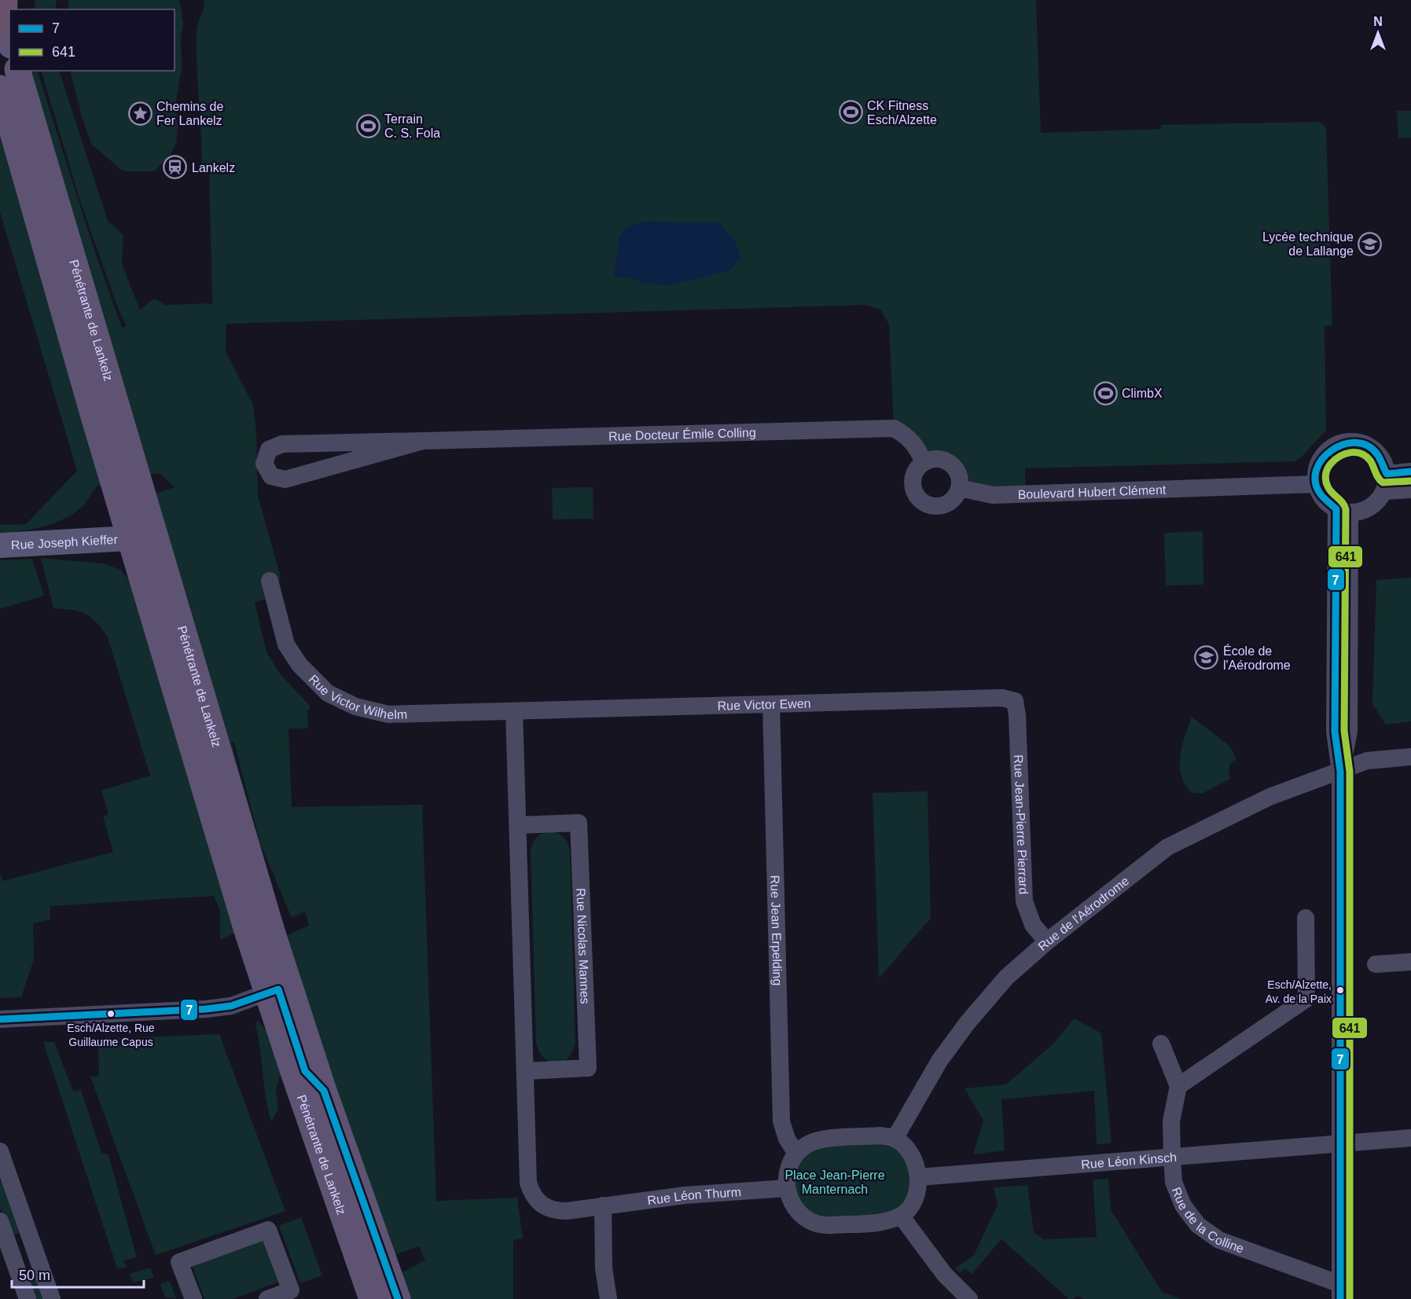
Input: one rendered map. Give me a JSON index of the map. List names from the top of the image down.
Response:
{
  "streets": {
    "main road": ["Pénétrante de Lankelz", "Rue Joseph Kieffer"],
    "street": [
      "Rue Docteur Émile Colling",
      "Boulevard Hubert Clément",
      "Rue Victor Wilhelm",
      "Rue Victor Ewen",
      "Rue Jean-Pierre Pierrard",
      "Rue de l'Aérodrome",
      "Rue Jean Erpelding",
      "Rue Nicolas Mannes",
      "Rue Léon Kinsch",
      "Rue Léon Thurm",
      "Rue de la Colline"
    ]
  },
  "crossings": [
    ["Pénétrante de Lankelz", "Rue Joseph Kieffer"],
    ["Rue Docteur Émile Colling", "Boulevard Hubert Clément"],
    ["Rue Victor Wilhelm", "Rue Victor Ewen"],
    ["Rue Victor Ewen", "Rue Jean-Pierre Pierrard"],
    ["Rue Victor Ewen", "Rue Jean Erpelding"],
    ["Rue Jean-Pierre Pierrard", "Rue de l'Aérodrome"],
    ["Rue de l'Aérodrome", "Rue Jean Erpelding"],
    ["Rue de l'Aérodrome", "Rue Léon Kinsch"],
    ["Rue de l'Aérodrome", "Rue Léon Thurm"],
    ["Rue Jean Erpelding", "Rue Léon Kinsch"],
    ["Rue Jean Erpelding", "Rue Léon Thurm"],
    ["Rue Léon Kinsch", "Rue Léon Thurm"],
    ["Rue Léon Kinsch", "Rue de la Colline"]
  ],
  "parks": ["Place Jean-Pierre Manternach"],
  "places": {
    "sports": ["CK Fitness Esch/Alzette", "Terrain C. S. Fola", "ClimbX"],
    "place": ["Chemins de Fer Lankelz"],
    "station": ["Lankelz"],
    "school or university": ["Lycée technique de Lallange", "École de l'Aérodrome"],
    "other": ["Esch/Alzette, Av. de la Paix", "Esch/Alzette, Rue Guillaume Capus"]
  },
  "lines": ["transit line 7", "transit line 641"],
  "legend": ["7", "641"],
  "scale_bar": "50 m",
  "north": "top"
}
